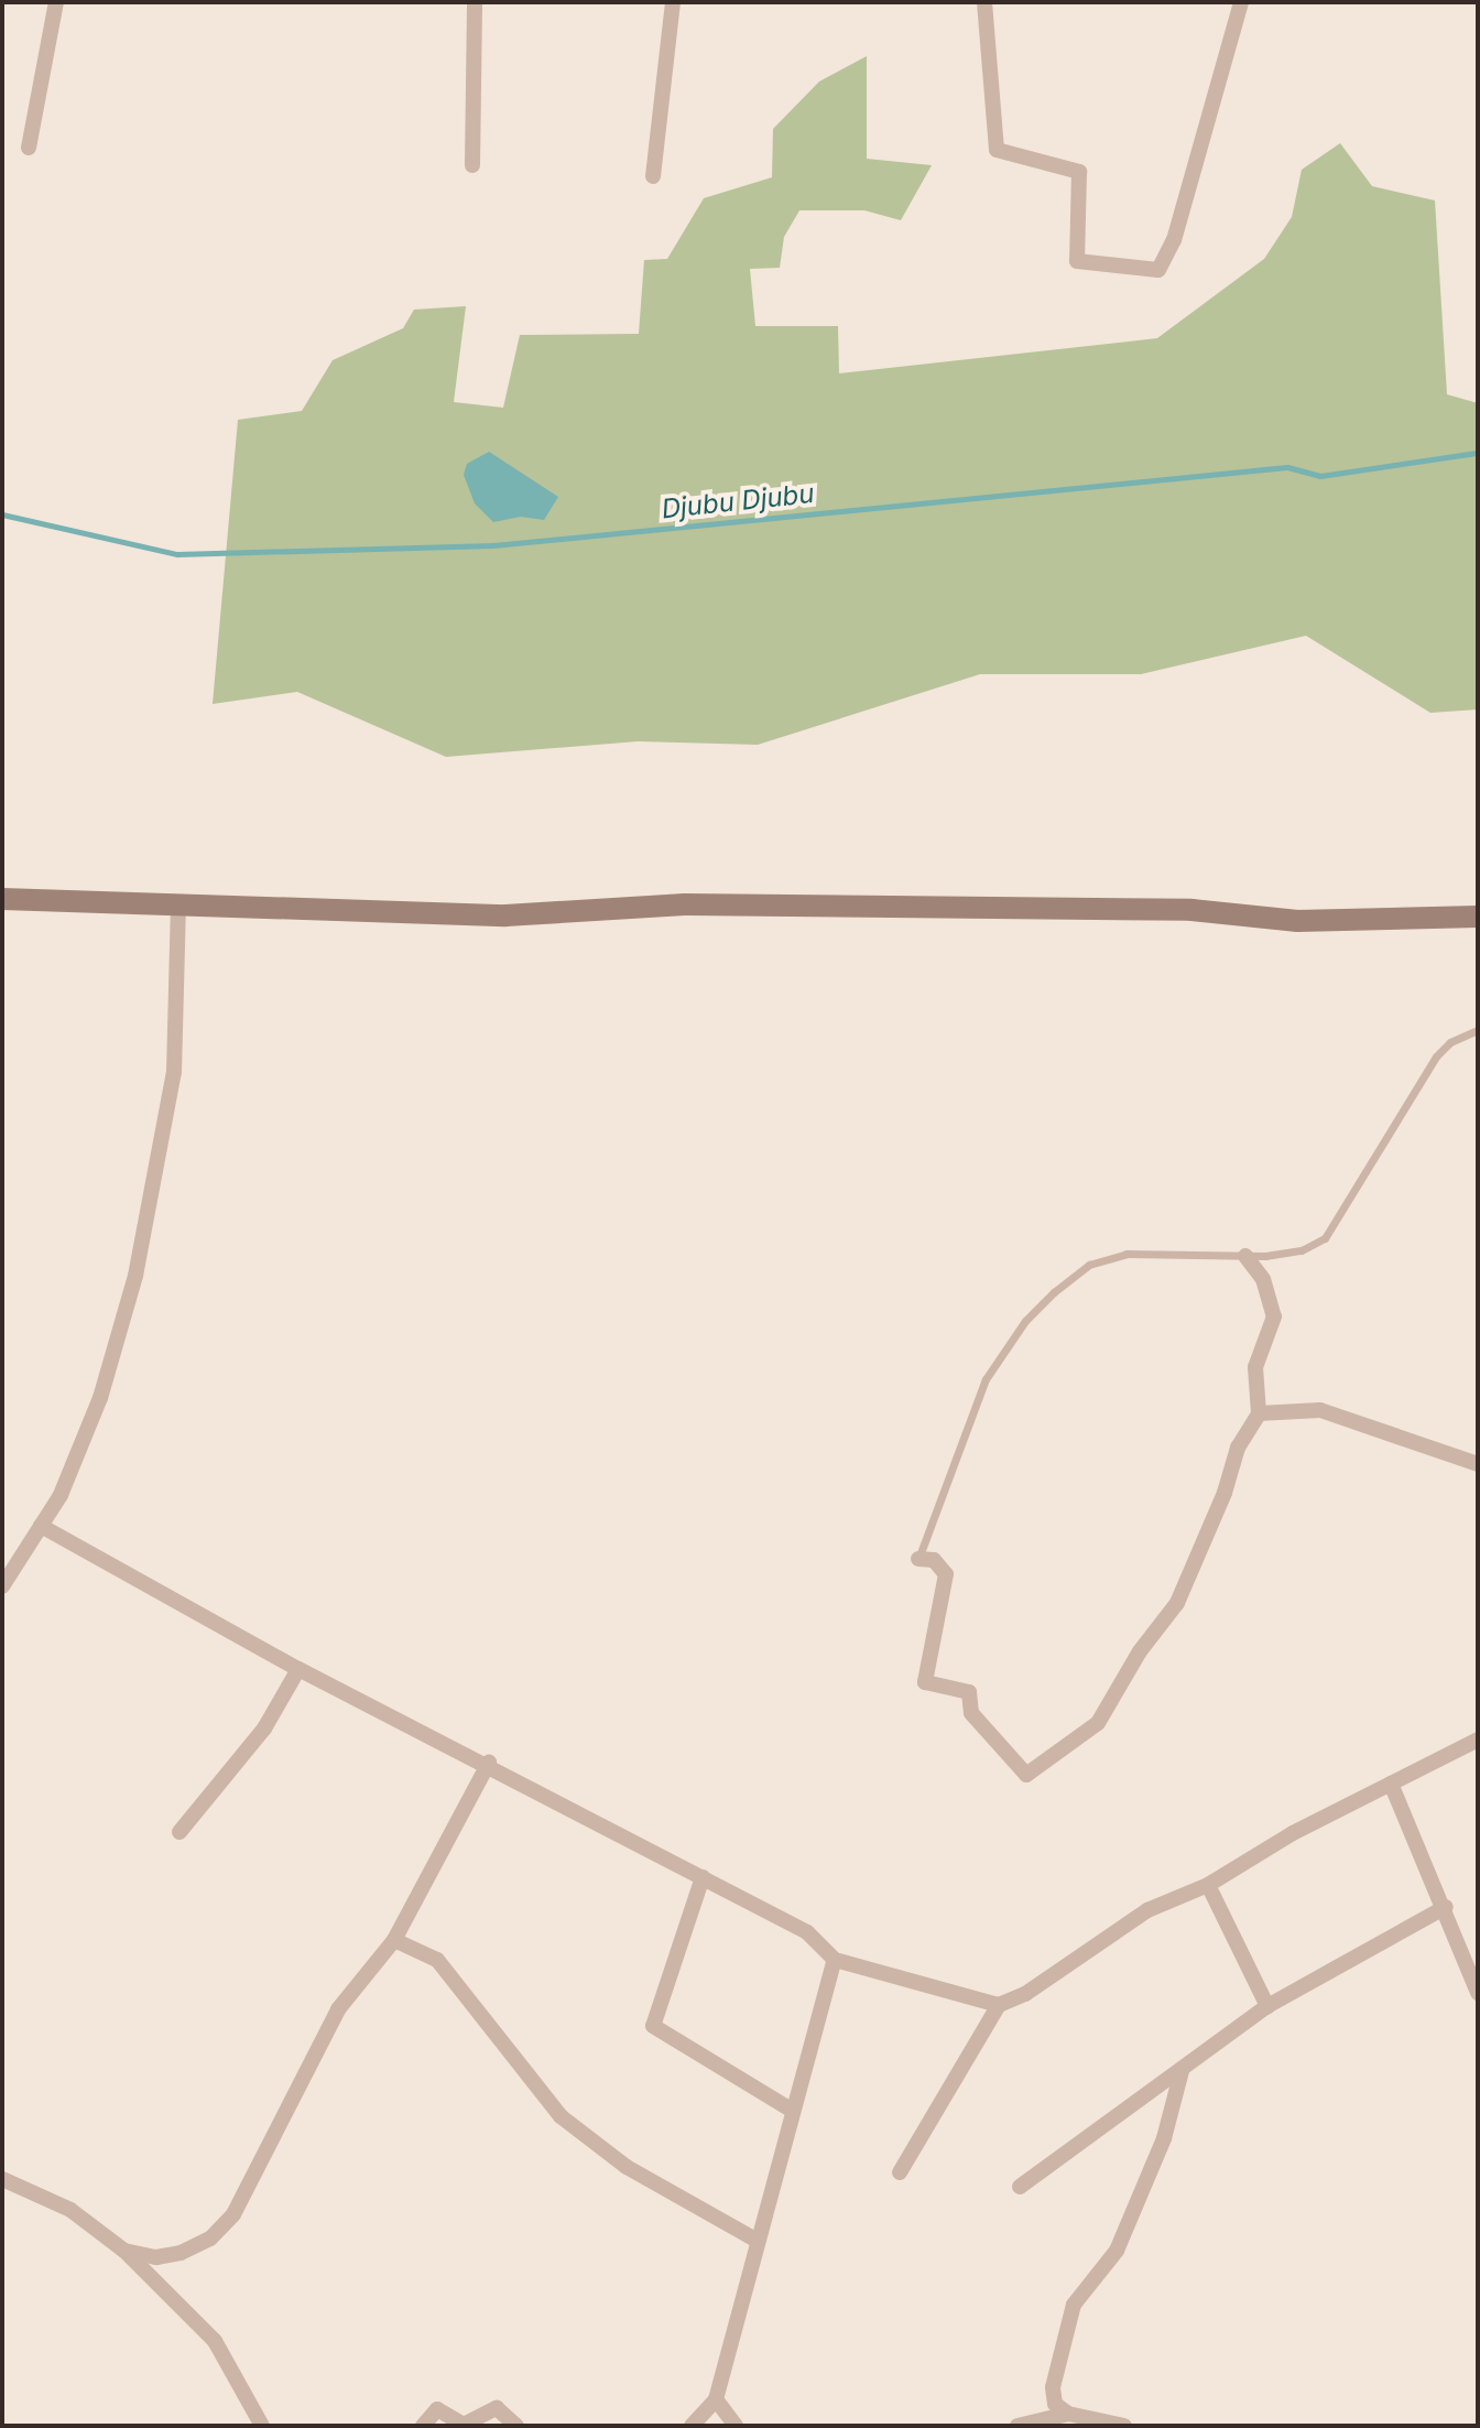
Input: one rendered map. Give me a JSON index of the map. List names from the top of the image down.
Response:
{
  "water": ["Djubu Djubu"]
}
